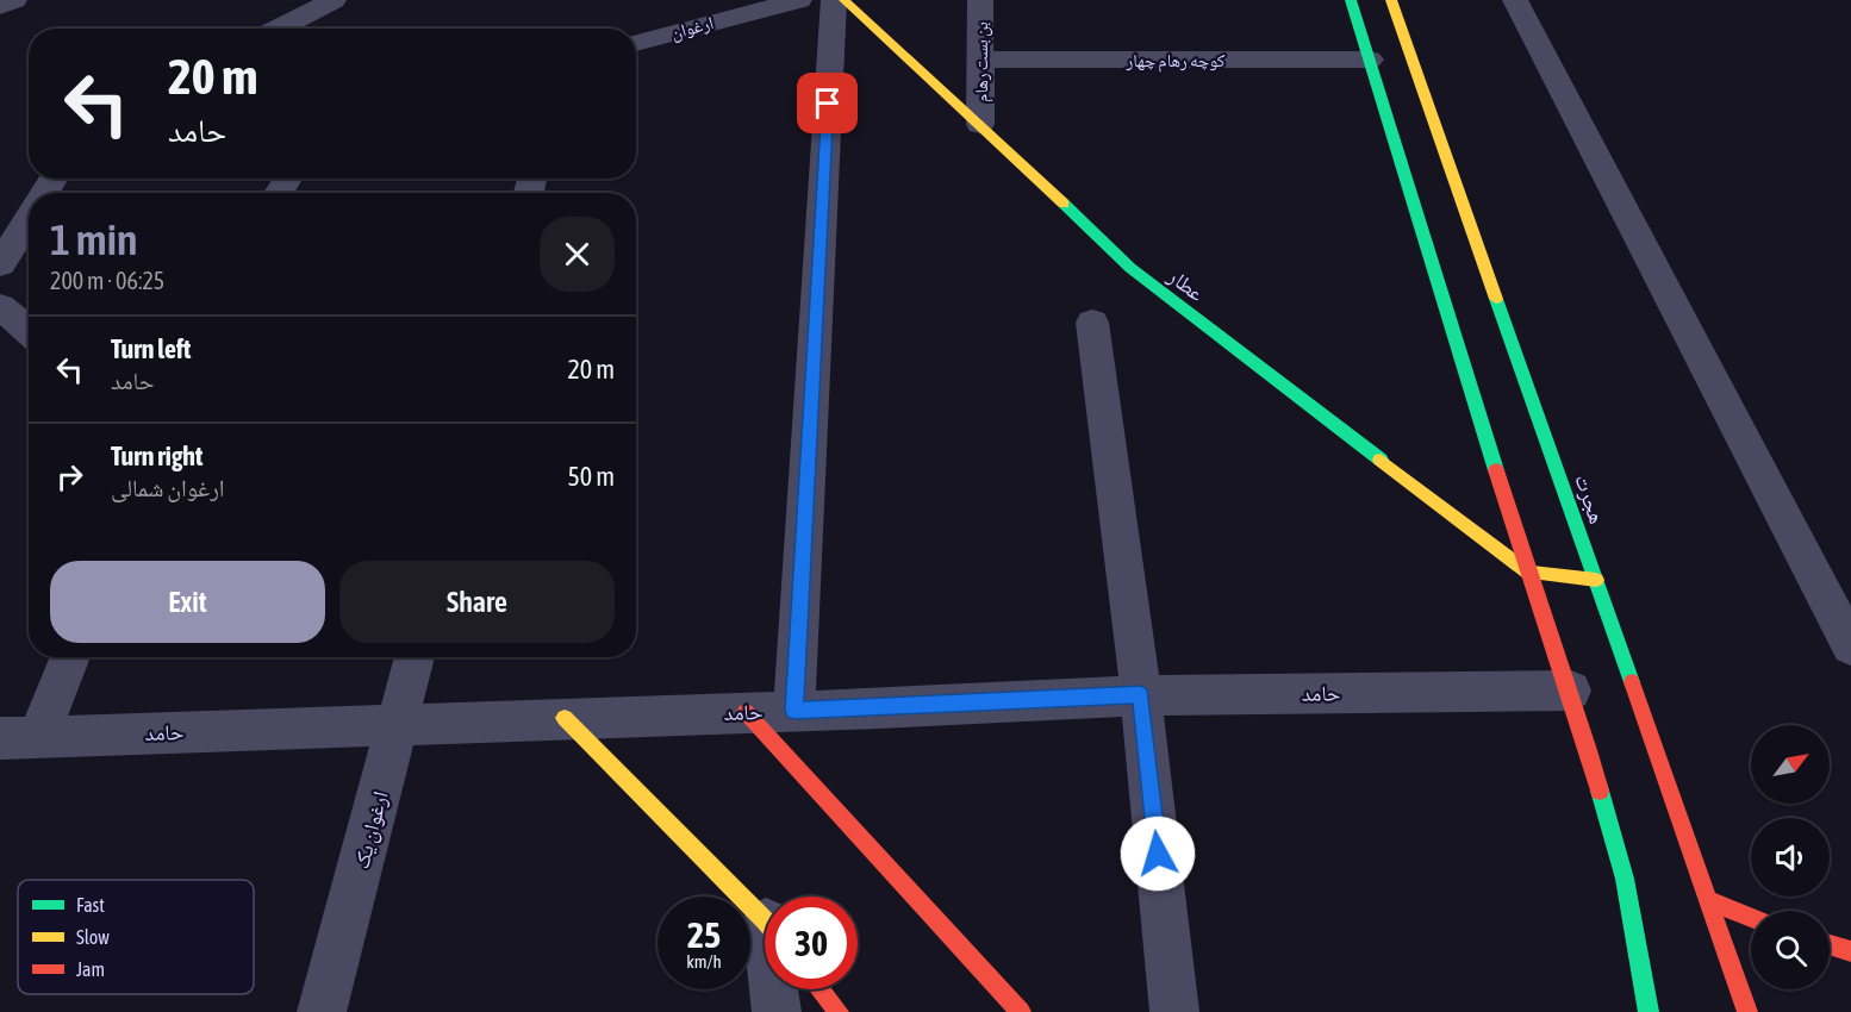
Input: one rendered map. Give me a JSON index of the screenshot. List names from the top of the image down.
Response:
{
  "streets": {
    "street": [
      "ارغوان",
      "کوچه رهام چهار",
      "بن بست رهام",
      "عطار",
      "هجرت",
      "حامد",
      "ارغوان یک"
    ]
  },
  "crossings": [
    ["کوچه رهام چهار", "بن بست رهام"],
    ["بن بست رهام", "عطار"],
    ["حامد", "ارغوان یک"]
  ],
  "legend": ["Fast", "Slow", "Jam"],
  "north": "top right",
  "page": {
    "turn": ["20 m", "حامد"],
    "heading": ["1 min", "200 m · 06:25"],
    "list": [
      {
        "name": "Turn left",
        "note": "حامد",
        "value": "20 m"
      },
      {
        "name": "Turn right",
        "note": "ارغوان شمالی",
        "value": "50 m"
      }
    ],
    "buttons": ["Exit", "Share"],
    "speed": "25 km/h",
    "limit": "30"
  }
}
